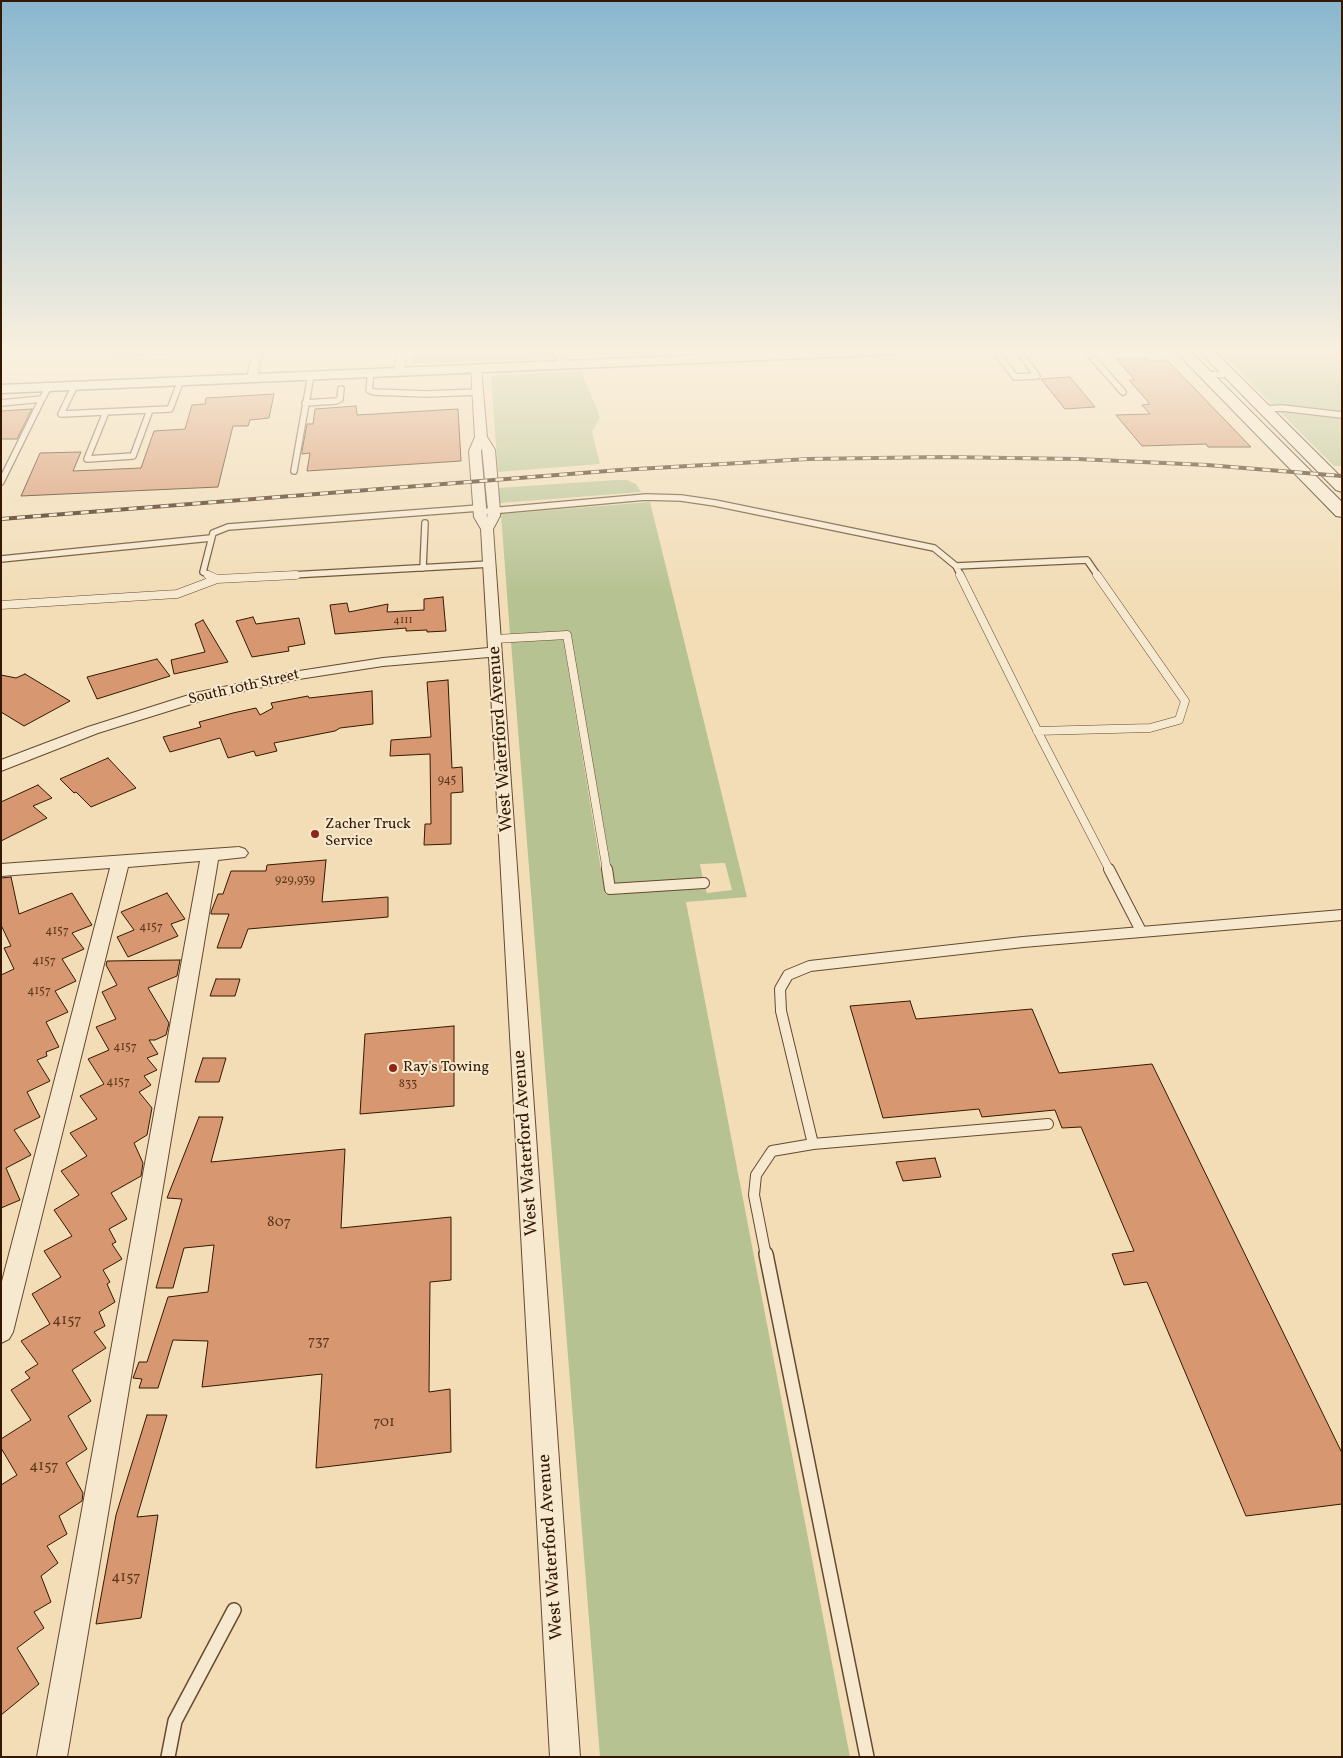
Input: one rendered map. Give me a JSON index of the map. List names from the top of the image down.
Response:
{
  "streets": {
    "street": ["South 10th Street", "West Waterford Avenue"]
  },
  "crossings": [
    ["South 10th Street", "West Waterford Avenue"]
  ],
  "places": ["Zacher Truck Service", "Ray's Towing"],
  "house_numbers": [
    "4111",
    "945",
    "929,939",
    "4157",
    "4157",
    "4157",
    "4157",
    "4157",
    "4157",
    "833",
    "807",
    "4157",
    "737",
    "701",
    "4157",
    "4157"
  ]
}
